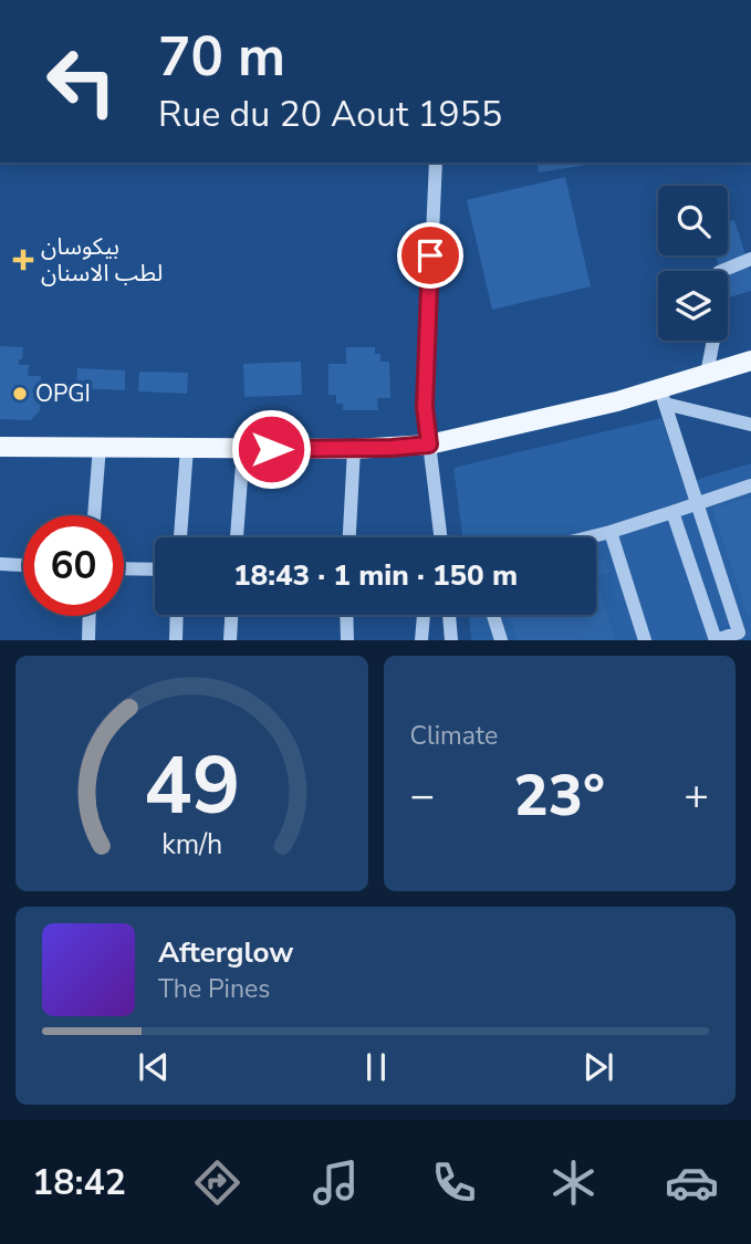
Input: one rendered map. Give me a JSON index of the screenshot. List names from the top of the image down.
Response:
{
  "places": {
    "health": ["بيكوسان لطب الاسنان"],
    "other": ["OPGI"]
  },
  "page": {
    "turn": ["70 m", "Rue du 20 Aout 1955"],
    "limit": "60",
    "trip": "18:43 · 1 min · 150 m",
    "tile": "Climate",
    "heat": ["−", "23°", "+"],
    "song": ["Afterglow", "The Pines"],
    "tabs": "18:42",
    "gauge": ["49", "km/h"]
  }
}
